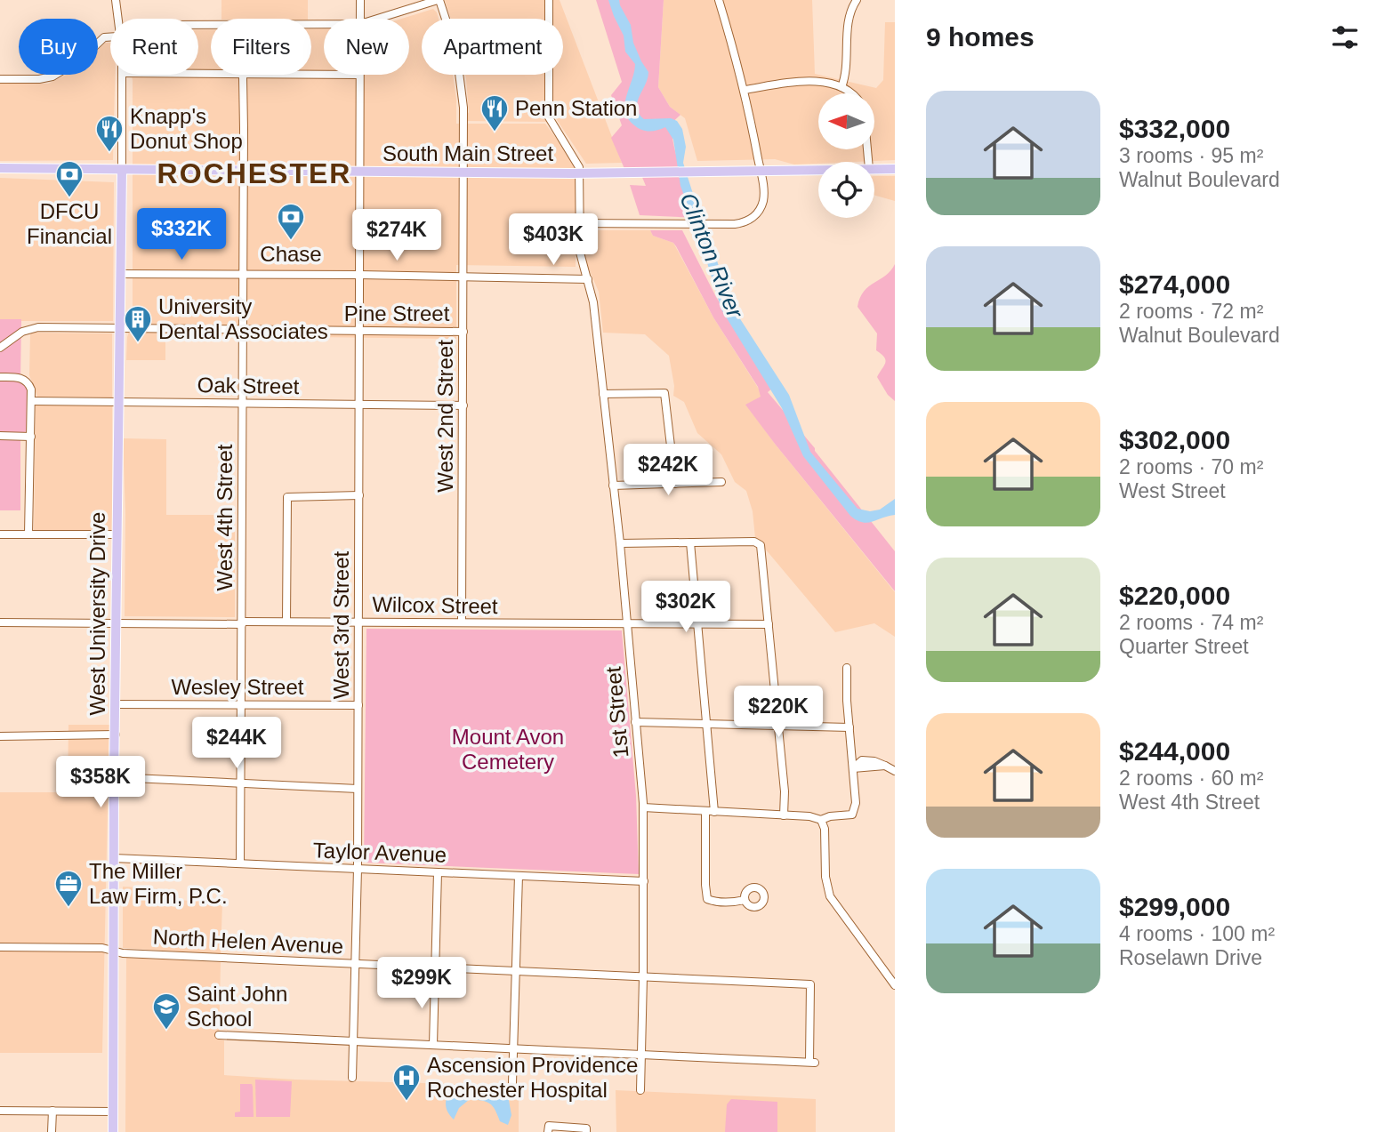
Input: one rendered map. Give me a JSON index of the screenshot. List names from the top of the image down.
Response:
{
  "streets": {
    "main road": ["South Main Street", "West University Drive"],
    "street": [
      "Pine Street",
      "Oak Street",
      "West 2nd Street",
      "West 4th Street",
      "Wilcox Street",
      "West 3rd Street",
      "Wesley Street",
      "1st Street",
      "Taylor Avenue",
      "North Helen Avenue"
    ]
  },
  "crossings": [
    ["South Main Street", "West 2nd Street"],
    ["South Main Street", "West 4th Street"],
    ["South Main Street", "West University Drive"],
    ["South Main Street", "West 3rd Street"],
    ["Pine Street", "West 2nd Street"],
    ["Pine Street", "West 4th Street"],
    ["Pine Street", "West University Drive"],
    ["Pine Street", "West 3rd Street"],
    ["Oak Street", "West 2nd Street"],
    ["Oak Street", "West 4th Street"],
    ["Oak Street", "West University Drive"],
    ["Oak Street", "West 3rd Street"],
    ["West 2nd Street", "Wilcox Street"],
    ["West 4th Street", "Wilcox Street"],
    ["West 4th Street", "Wesley Street"],
    ["West 4th Street", "Taylor Avenue"],
    ["Wilcox Street", "West University Drive"],
    ["Wilcox Street", "West 3rd Street"],
    ["Wilcox Street", "1st Street"],
    ["West University Drive", "Wesley Street"],
    ["West University Drive", "Taylor Avenue"],
    ["West University Drive", "North Helen Avenue"],
    ["West 3rd Street", "Wesley Street"],
    ["West 3rd Street", "Taylor Avenue"],
    ["West 3rd Street", "North Helen Avenue"],
    ["1st Street", "Taylor Avenue"],
    ["1st Street", "North Helen Avenue"]
  ],
  "districts": ["ROCHESTER"],
  "water": ["Clinton River"],
  "parks": ["Mount Avon Cemetery"],
  "places": {
    "restaurant": ["Penn Station", "Knapp's Donut Shop"],
    "bank": ["DFCU Financial", "Chase"],
    "building": ["University Dental Associates"],
    "office": ["The Miller Law Firm, P.C."],
    "school or university": ["Saint John School"],
    "hospital": ["Ascension Providence Rochester Hospital"]
  },
  "north": "left",
  "page": {
    "heading": "9 homes",
    "chip": [
      "Buy",
      "Rent",
      "Filters",
      "New",
      "Apartment"
    ],
    "list": [
      {
        "name": "$332,000",
        "note": "3 rooms · 95 m² · Walnut Boulevard"
      },
      {
        "name": "$274,000",
        "note": "2 rooms · 72 m² · Walnut Boulevard"
      },
      {
        "name": "$302,000",
        "note": "2 rooms · 70 m² · West Street"
      },
      {
        "name": "$220,000",
        "note": "2 rooms · 74 m² · Quarter Street"
      },
      {
        "name": "$244,000",
        "note": "2 rooms · 60 m² · West 4th Street"
      },
      {
        "name": "$299,000",
        "note": "4 rooms · 100 m² · Roselawn Drive"
      }
    ],
    "price": [
      "$332K",
      "$274K",
      "$403K",
      "$242K",
      "$302K",
      "$220K",
      "$244K",
      "$358K",
      "$299K"
    ]
  }
}
